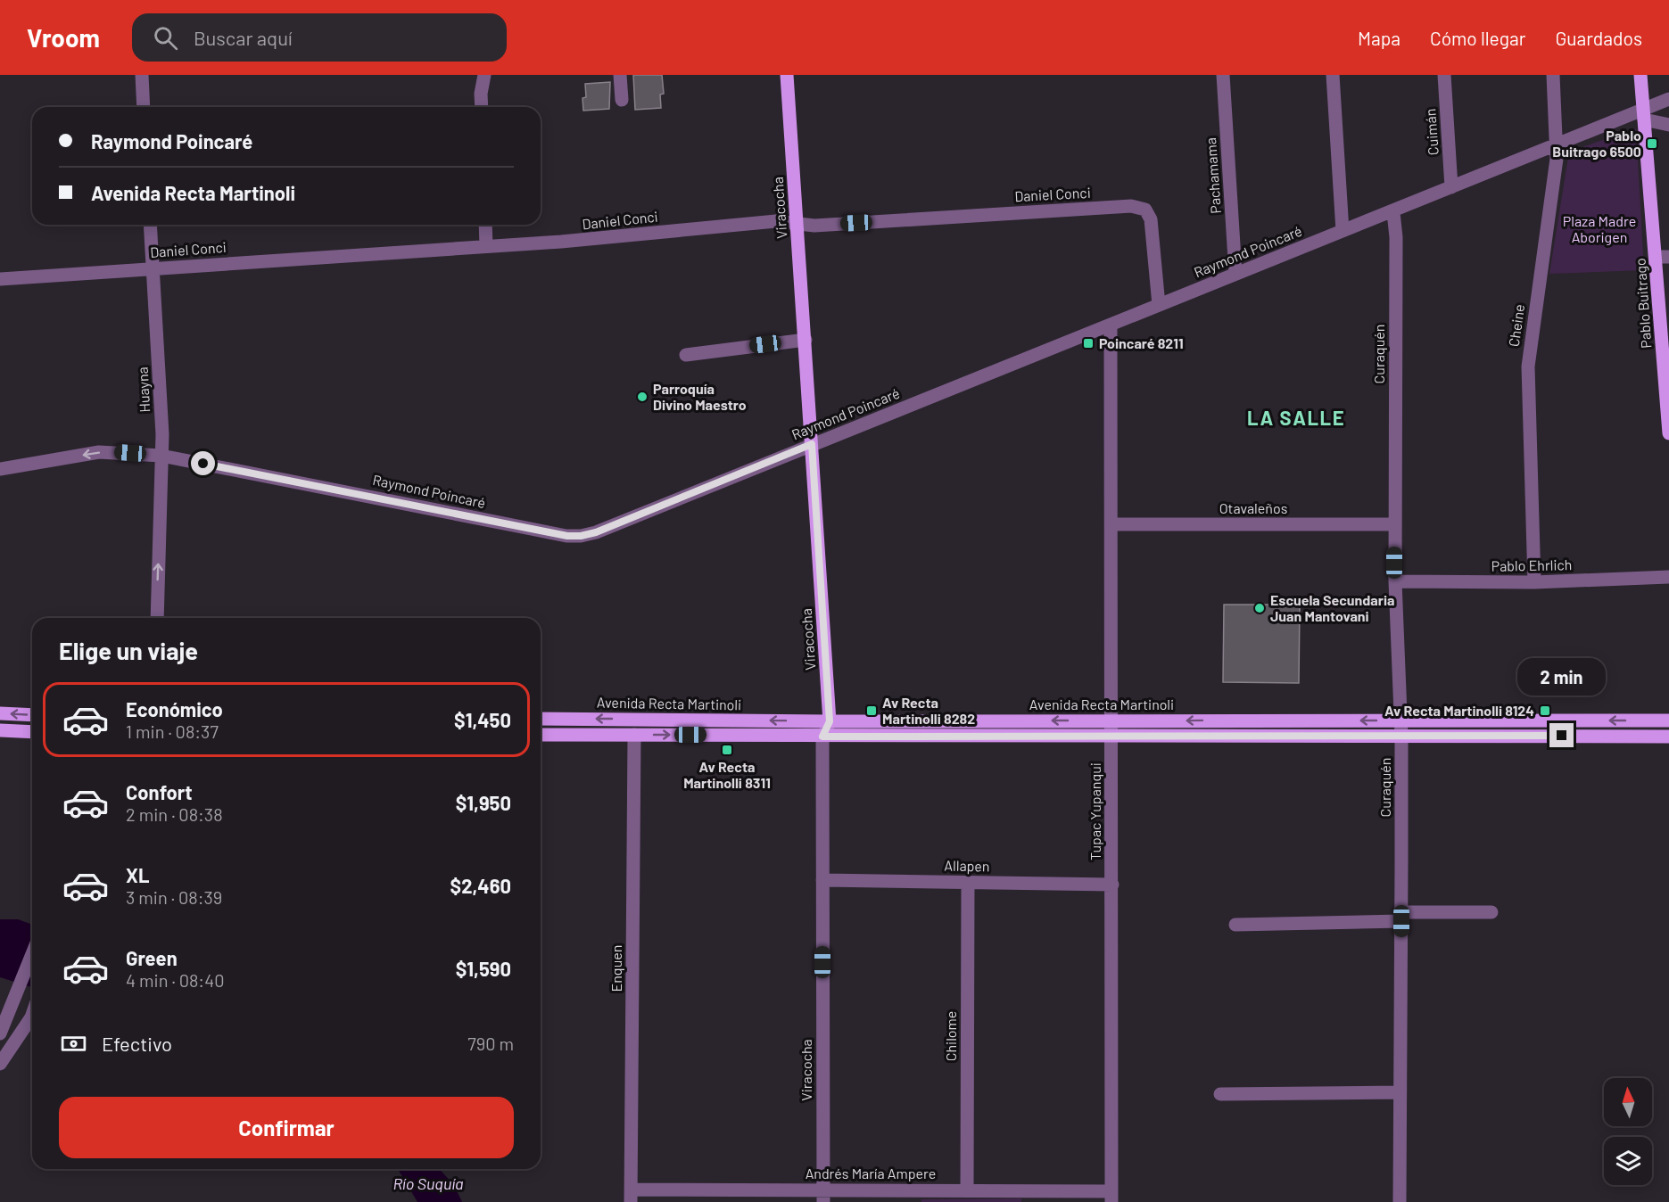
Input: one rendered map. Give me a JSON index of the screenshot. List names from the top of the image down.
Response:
{
  "streets": {
    "main road": ["Viracocha", "Pablo Buitrago", "Avenida Recta Martinoli"],
    "street": [
      "Cuimán",
      "Pachamama",
      "Daniel Conci",
      "Raymond Poincaré",
      "Cheine",
      "Curaquén",
      "Huayna",
      "Otavaleños",
      "Pablo Ehrlich",
      "Tupac Yupanqui",
      "Allapen",
      "Enquen",
      "Chilome",
      "Andrés María Ampere"
    ]
  },
  "crossings": [
    ["Cuimán", "Raymond Poincaré"],
    ["Pachamama", "Raymond Poincaré"],
    ["Daniel Conci", "Viracocha"],
    ["Daniel Conci", "Raymond Poincaré"],
    ["Daniel Conci", "Huayna"],
    ["Viracocha", "Raymond Poincaré"],
    ["Viracocha", "Avenida Recta Martinoli"],
    ["Viracocha", "Allapen"],
    ["Viracocha", "Andrés María Ampere"],
    ["Raymond Poincaré", "Pablo Buitrago"],
    ["Raymond Poincaré", "Cheine"],
    ["Raymond Poincaré", "Curaquén"],
    ["Raymond Poincaré", "Huayna"],
    ["Raymond Poincaré", "Tupac Yupanqui"],
    ["Cheine", "Pablo Ehrlich"],
    ["Curaquén", "Otavaleños"],
    ["Curaquén", "Pablo Ehrlich"],
    ["Curaquén", "Avenida Recta Martinoli"],
    ["Otavaleños", "Tupac Yupanqui"],
    ["Avenida Recta Martinoli", "Tupac Yupanqui"],
    ["Tupac Yupanqui", "Allapen"],
    ["Tupac Yupanqui", "Andrés María Ampere"],
    ["Allapen", "Chilome"],
    ["Enquen", "Andrés María Ampere"],
    ["Chilome", "Andrés María Ampere"]
  ],
  "one_way": ["Huayna"],
  "districts": ["LA SALLE"],
  "water": ["Río Suquía"],
  "parks": ["Plaza Madre Aborigen"],
  "places": {
    "transit": [
      "Pablo Buitrago 6500",
      "Poincaré 8211",
      "Av Recta Martinolli 8282",
      "Av Recta Martinolli 8124",
      "Av Recta Martinolli 8311"
    ],
    "other": ["Parroquía Divino Maestro", "Escuela Secundaria Juan Mantovani"]
  },
  "north": "top",
  "page": {
    "header": "Vroom",
    "search": "Buscar aquí",
    "nav": ["Mapa", "Cómo llegar", "Guardados"],
    "banner": ["Raymond Poincaré", "Avenida Recta Martinoli"],
    "heading": "Elige un viaje",
    "bubble": "2 min",
    "list": [
      {
        "name": "Económico",
        "note": "1 min · 08:37",
        "value": "$1,450"
      },
      {
        "name": "Confort",
        "note": "2 min · 08:38",
        "value": "$1,950"
      },
      {
        "name": "XL",
        "note": "3 min · 08:39",
        "value": "$2,460"
      },
      {
        "name": "Green",
        "note": "4 min · 08:40",
        "value": "$1,590"
      }
    ],
    "pay": ["Efectivo", "790 m"],
    "buttons": "Confirmar"
  }
}
